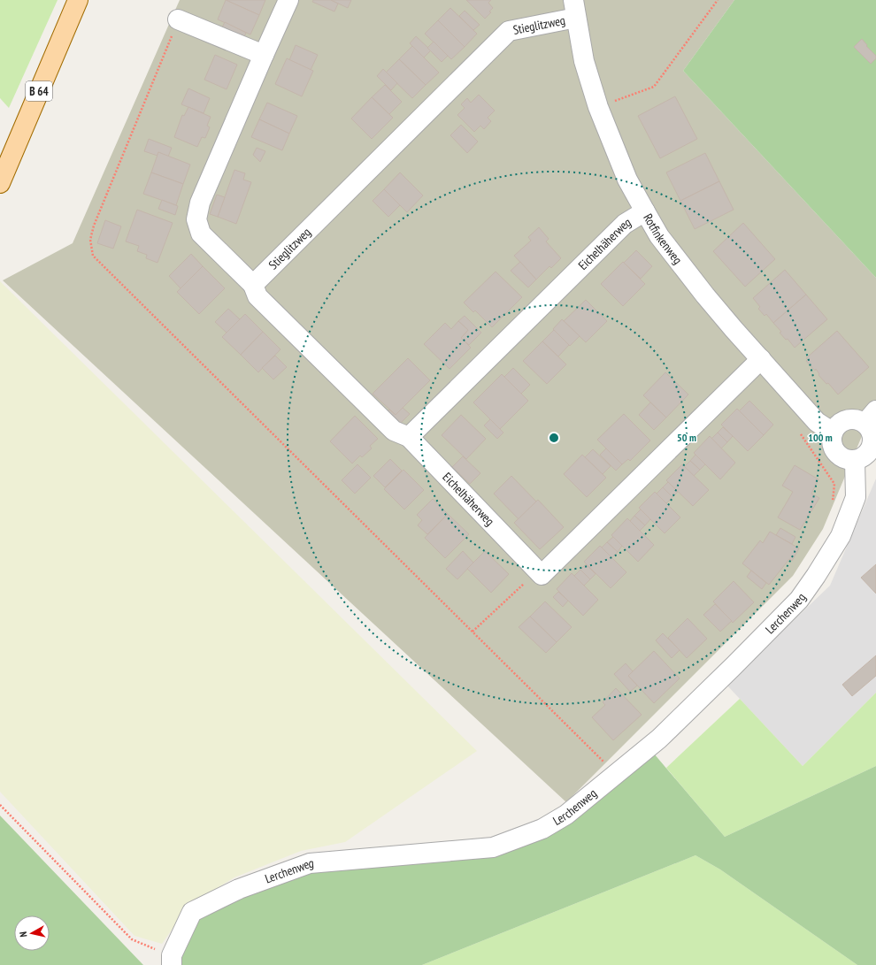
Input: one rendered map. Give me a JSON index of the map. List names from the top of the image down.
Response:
{
  "streets": {
    "main road": ["B 64"],
    "street": [
      "Stieglitzweg",
      "Rotfinkenweg",
      "Eichelhäherweg",
      "Lerchenweg"
    ]
  },
  "crossings": [
    ["Stieglitzweg", "Rotfinkenweg"],
    ["Rotfinkenweg", "Eichelhäherweg"],
    ["Rotfinkenweg", "Lerchenweg"]
  ],
  "north": "left",
  "rings": ["50 m", "100 m"]
}
